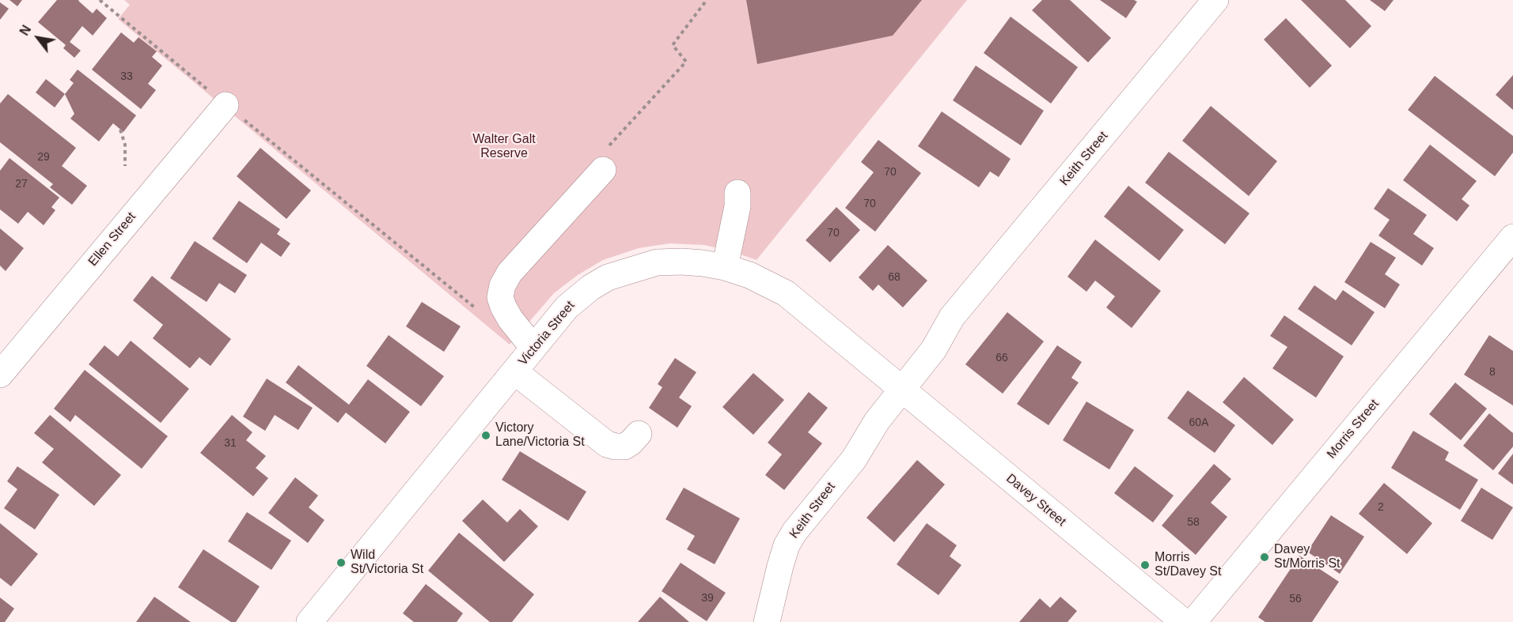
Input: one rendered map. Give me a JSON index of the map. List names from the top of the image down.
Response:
{
  "streets": {
    "street": [
      "Keith Street",
      "Ellen Street",
      "Victoria Street",
      "Morris Street",
      "Davey Street"
    ]
  },
  "crossings": [
    ["Keith Street", "Victoria Street"],
    ["Keith Street", "Davey Street"],
    ["Victoria Street", "Davey Street"]
  ],
  "parks": ["Walter Galt Reserve"],
  "places": [
    "Victory Lane/Victoria St",
    "Davey St/Morris St",
    "Wild St/Victoria St",
    "Morris St/Davey St"
  ],
  "house_numbers": [
    "33",
    "29",
    "70",
    "27",
    "70",
    "70",
    "68",
    "66",
    "8",
    "60A",
    "31",
    "2",
    "58",
    "39",
    "56"
  ],
  "north": "top left"
}
